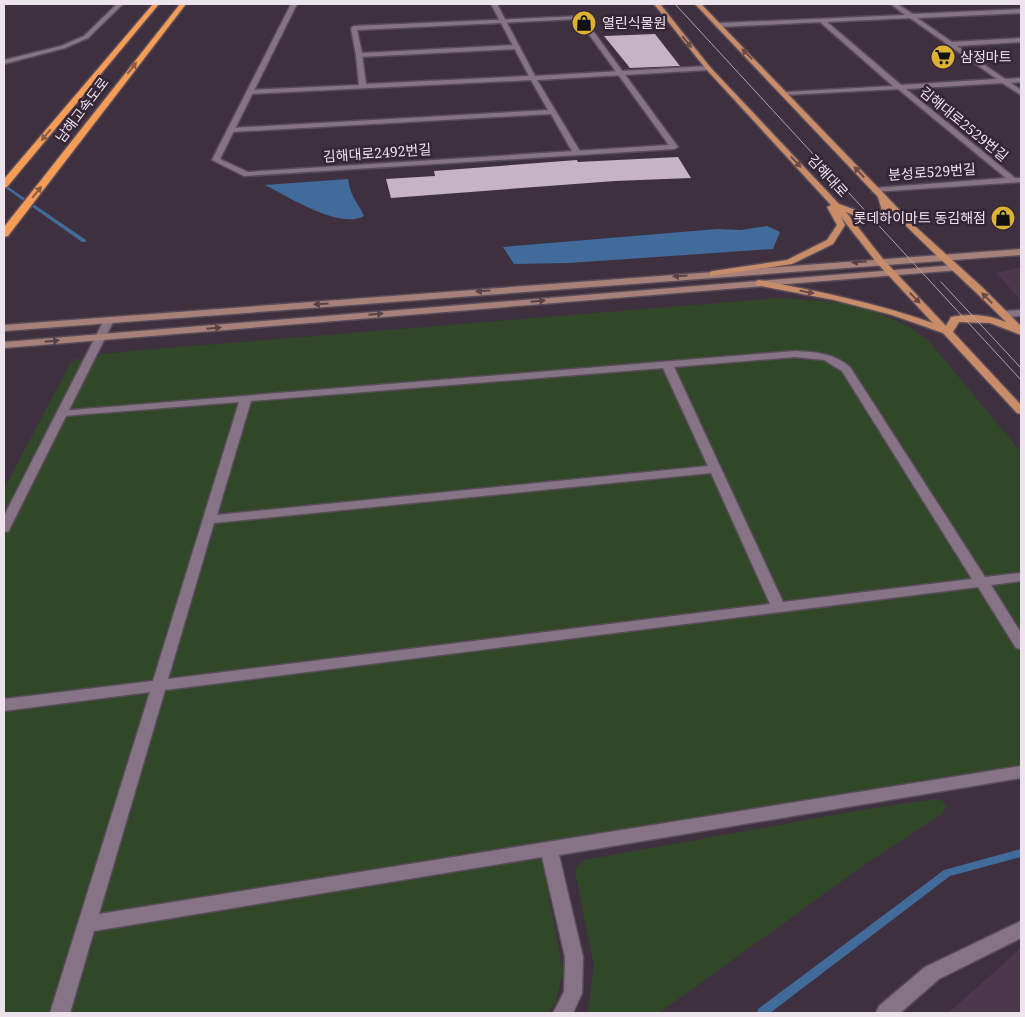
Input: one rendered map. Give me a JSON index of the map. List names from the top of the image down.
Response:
{
  "streets": {
    "highway": ["남해고속도로"],
    "main road": ["김해대로"],
    "street": ["김해대로2529번길", "김해대로2492번길", "분성로529번길"]
  },
  "crossings": [
    ["김해대로2529번길", "분성로529번길"],
    ["김해대로2529번길", "김해대로"],
    ["분성로529번길", "김해대로"]
  ],
  "places": {
    "shop": ["열린식물원", "롯데하이마트 동김해점"],
    "supermarket": ["삼정마트"]
  }
}
